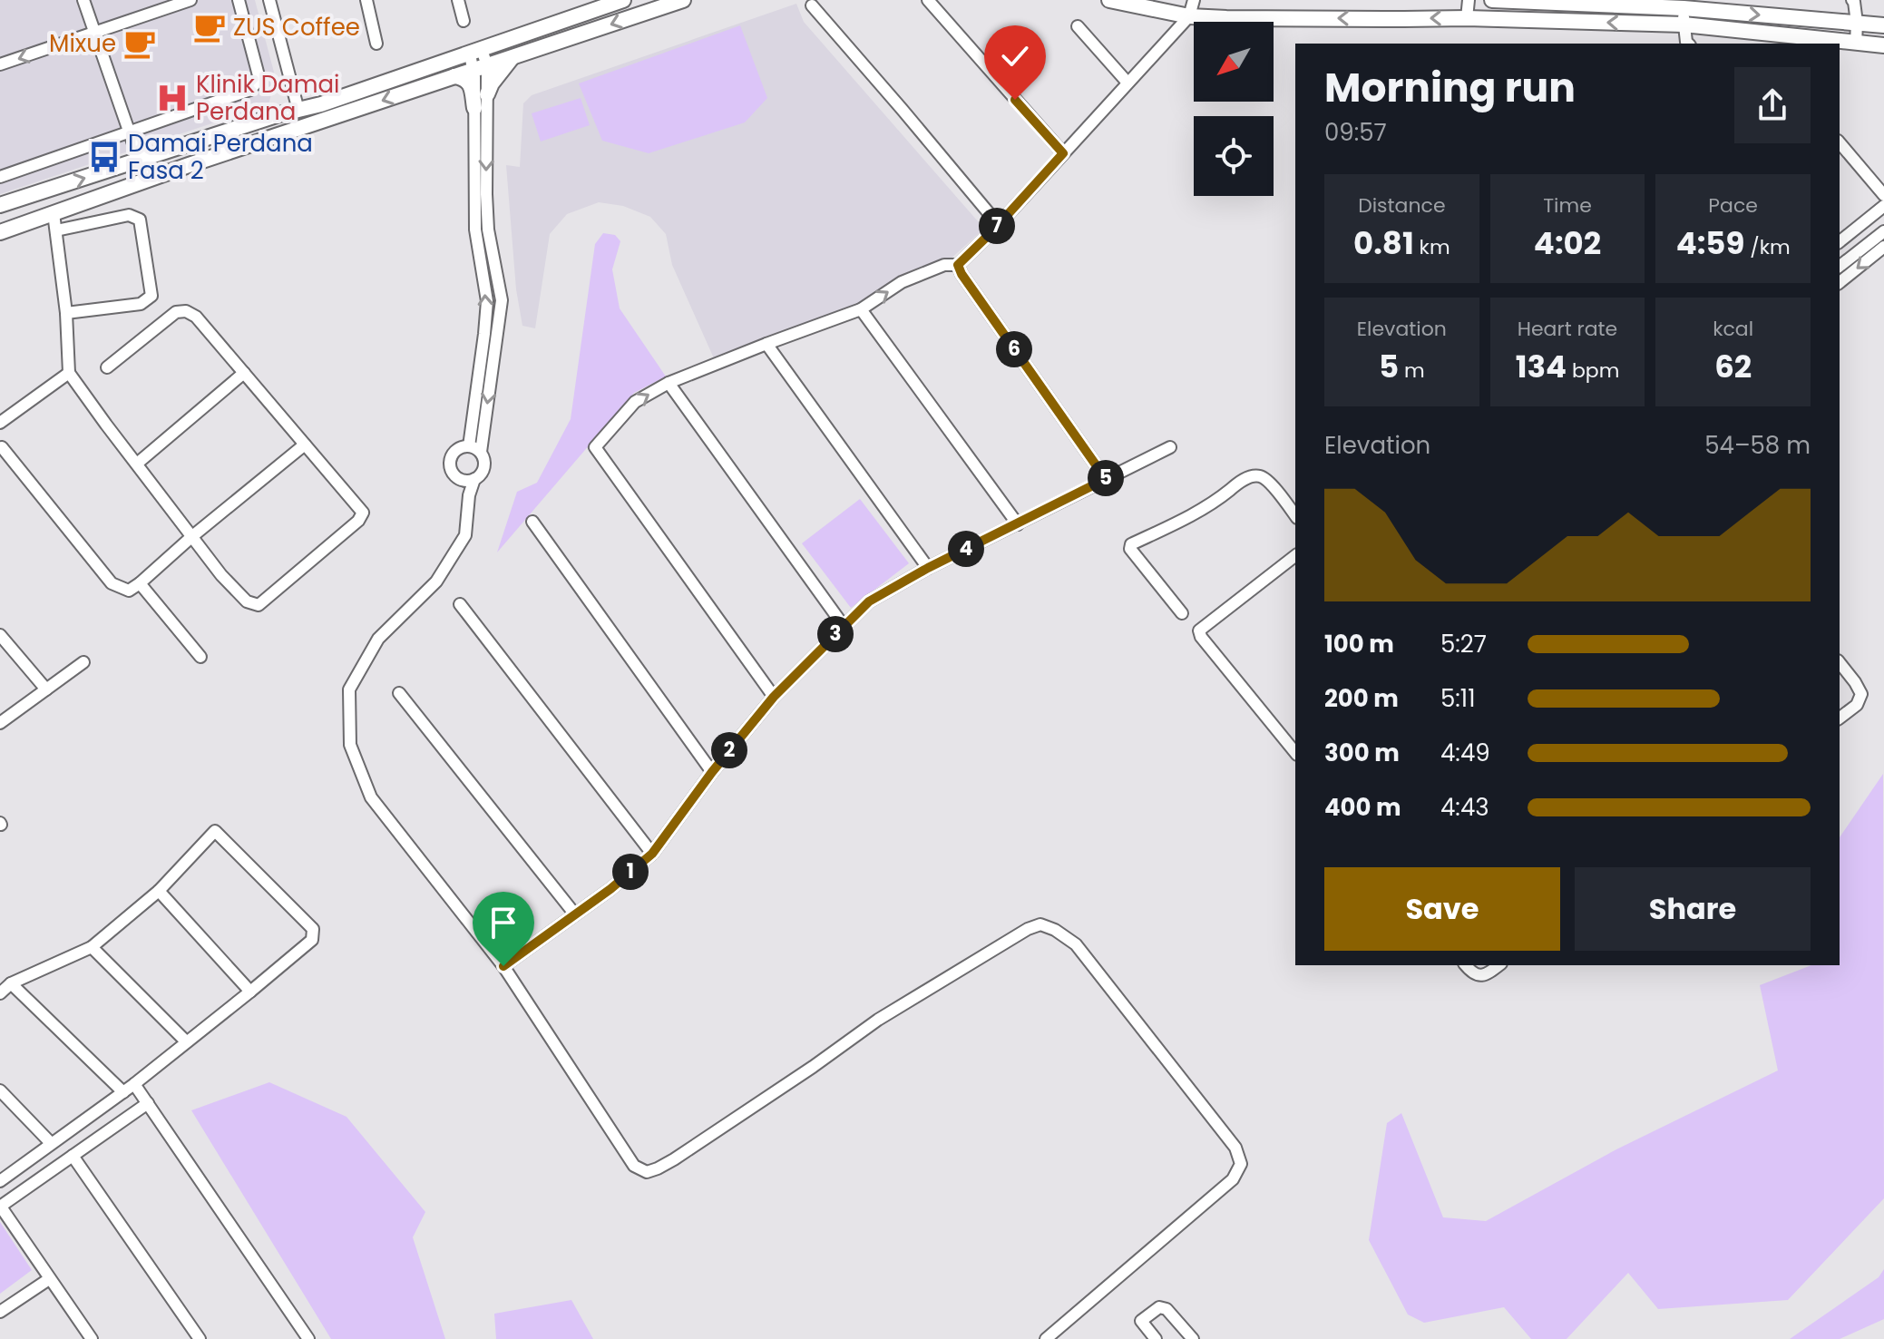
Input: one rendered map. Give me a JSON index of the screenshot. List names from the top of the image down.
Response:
{
  "places": {
    "cafe": ["ZUS Coffee", "Mixue"],
    "hospital": ["Klinik Damai Perdana"],
    "bus stop": ["Damai Perdana Fasa 2"]
  },
  "north": "bottom left",
  "page": {
    "heading": ["Morning run", "09:57"],
    "stats": [
      ["Distance", "0.81 km"],
      ["Time", "4:02"],
      ["Pace", "4:59 /km"],
      ["Elevation", "5 m"],
      ["Heart rate", "134 bpm"],
      ["kcal", "62"]
    ],
    "pins": [
      "7",
      "6",
      "5",
      "4",
      "3",
      "2",
      "1"
    ],
    "chart": ["Elevation", "54–58 m"],
    "list": [
      {
        "name": "100 m",
        "note": "5:27"
      },
      {
        "name": "200 m",
        "note": "5:11"
      },
      {
        "name": "300 m",
        "note": "4:49"
      },
      {
        "name": "400 m",
        "note": "4:43"
      }
    ],
    "buttons": ["Save", "Share"]
  }
}
